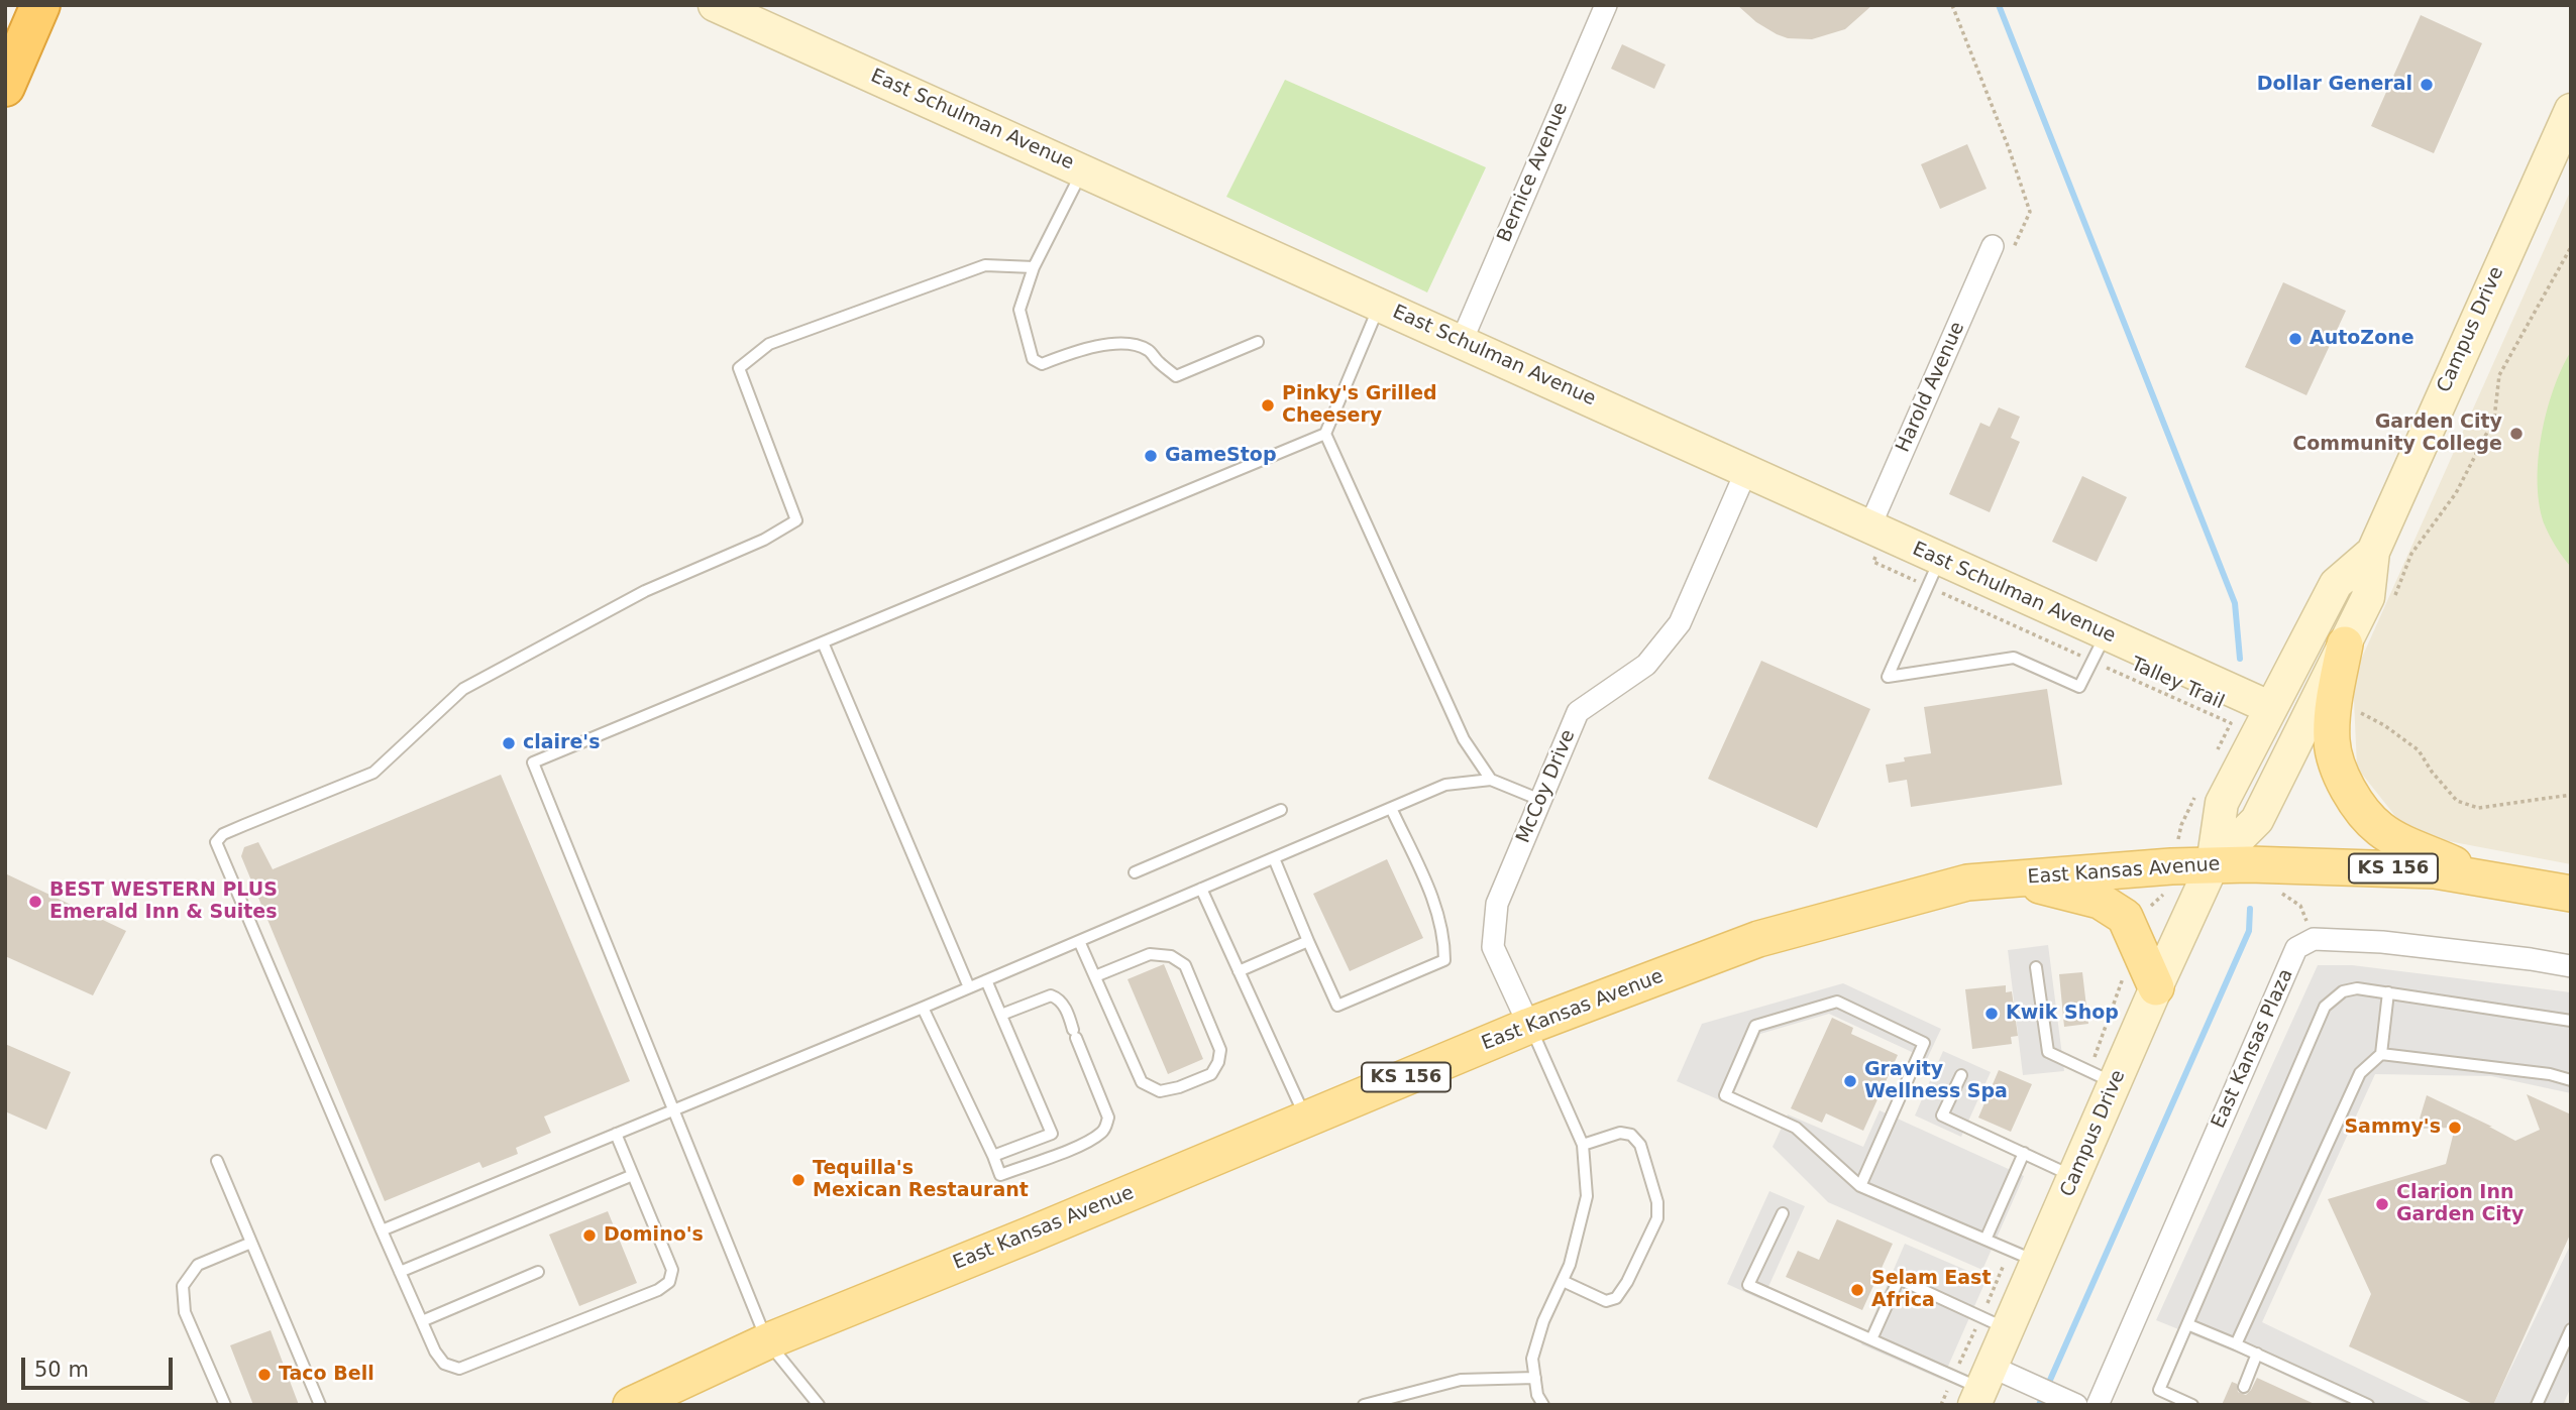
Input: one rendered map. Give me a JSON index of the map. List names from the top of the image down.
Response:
{
  "streets": {
    "main road": [
      "East Schulman Avenue",
      "Campus Drive",
      "KS 156",
      "East Kansas Avenue"
    ],
    "street": [
      "Bernice Avenue",
      "Harold Avenue",
      "McCoy Drive",
      "East Kansas Plaza"
    ],
    "path": ["Talley Trail"]
  },
  "crossings": [
    ["East Schulman Avenue", "Bernice Avenue"],
    ["East Schulman Avenue", "Campus Drive"],
    ["East Schulman Avenue", "Harold Avenue"],
    ["East Schulman Avenue", "McCoy Drive"],
    ["Campus Drive", "East Kansas Avenue"],
    ["McCoy Drive", "East Kansas Avenue"]
  ],
  "places": [
    "Dollar General",
    "AutoZone",
    "Pinky's Grilled Cheesery",
    "Garden City Community College",
    "GameStop",
    "claire's",
    "BEST WESTERN PLUS Emerald Inn & Suites",
    "Kwik Shop",
    "Gravity Wellness Spa",
    "Sammy's",
    "Tequilla's Mexican Restaurant",
    "Clarion Inn Garden City",
    "Domino's",
    "Selam East Africa",
    "Taco Bell"
  ],
  "scale_bar": "50 m"
}
